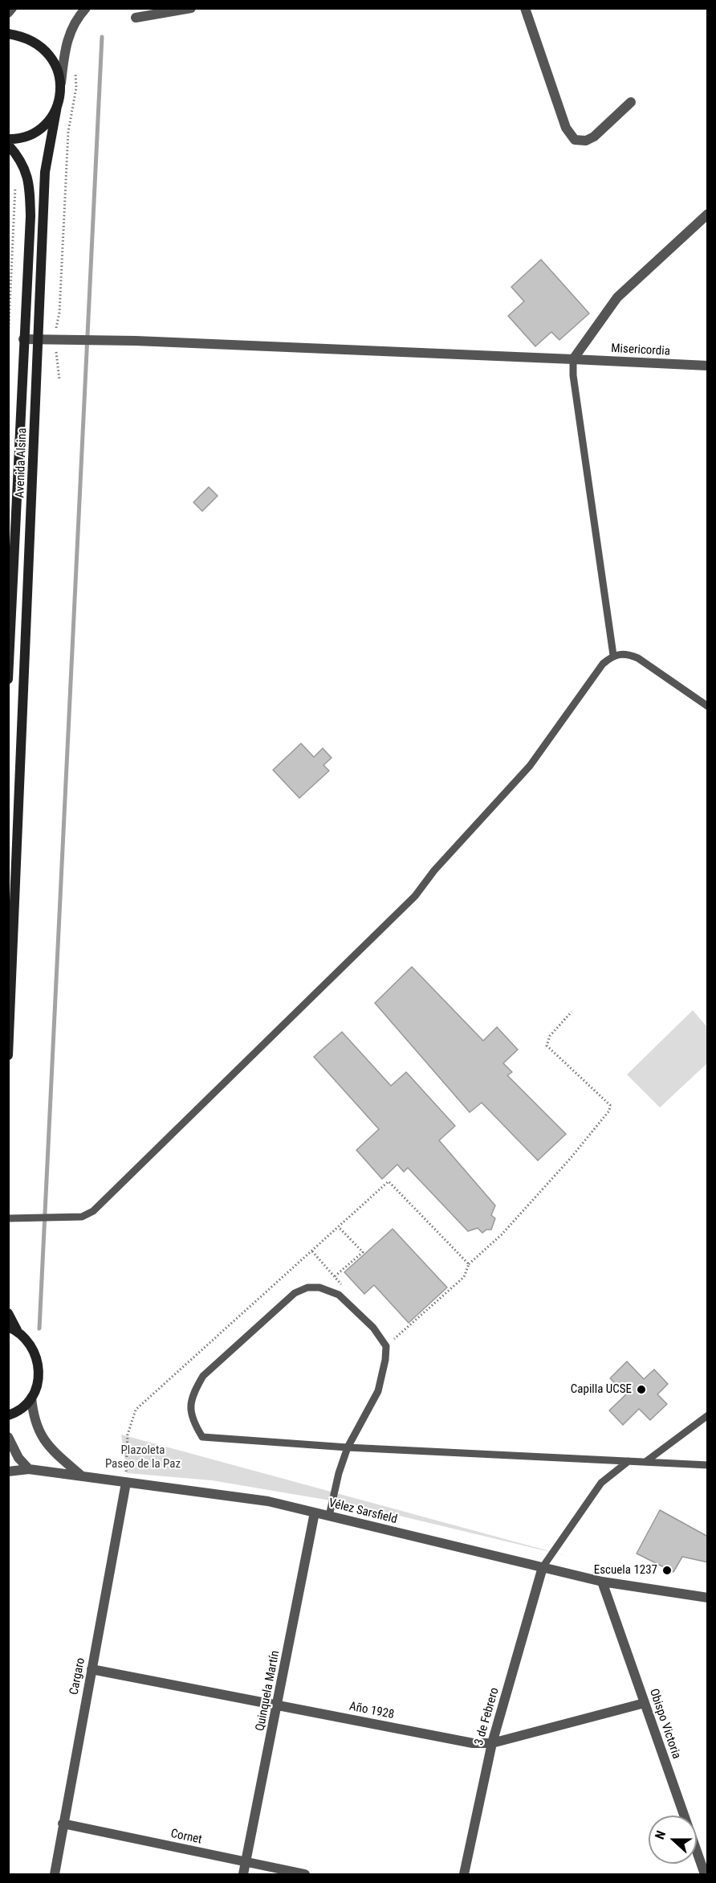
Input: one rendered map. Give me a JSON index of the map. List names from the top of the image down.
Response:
{
  "streets": {
    "main road": ["Avenida Alsina"],
    "street": [
      "Misericordia",
      "Vélez Sarsfield",
      "Cargaro",
      "Quinquela Martín",
      "Año 1928",
      "3 de Febrero",
      "Obispo Victoria",
      "Cornet"
    ]
  },
  "crossings": [
    ["Misericordia", "Avenida Alsina"],
    ["Vélez Sarsfield", "Cargaro"],
    ["Vélez Sarsfield", "Quinquela Martín"],
    ["Vélez Sarsfield", "3 de Febrero"],
    ["Vélez Sarsfield", "Obispo Victoria"],
    ["Cargaro", "Año 1928"],
    ["Cargaro", "Cornet"],
    ["Quinquela Martín", "Año 1928"],
    ["Quinquela Martín", "Cornet"],
    ["Año 1928", "3 de Febrero"],
    ["Año 1928", "Obispo Victoria"]
  ],
  "parks": ["Plazoleta Paseo de la Paz"],
  "places": ["Capilla UCSE", "Escuela 1237"],
  "north": "left"
}
